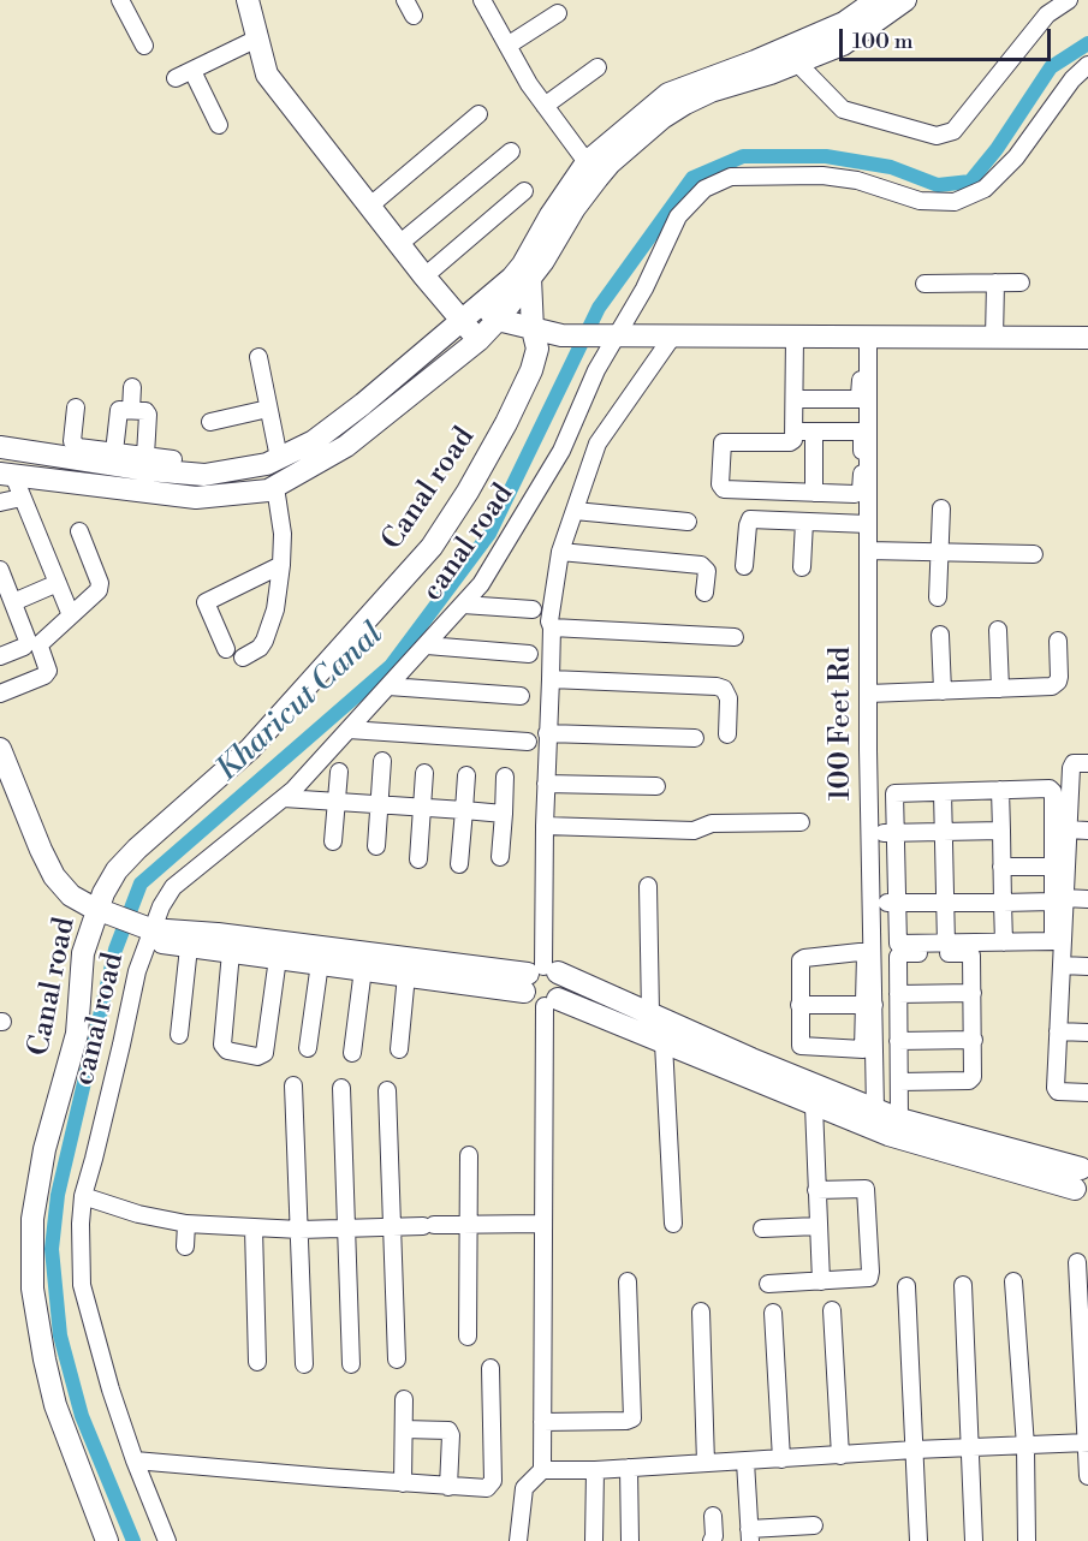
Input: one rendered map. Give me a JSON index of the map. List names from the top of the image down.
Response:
{
  "streets": {
    "street": ["Canal road", "canal road", "100 Feet Rd"]
  },
  "water": ["Kharicut Canal"],
  "scale_bar": "100 m"
}
